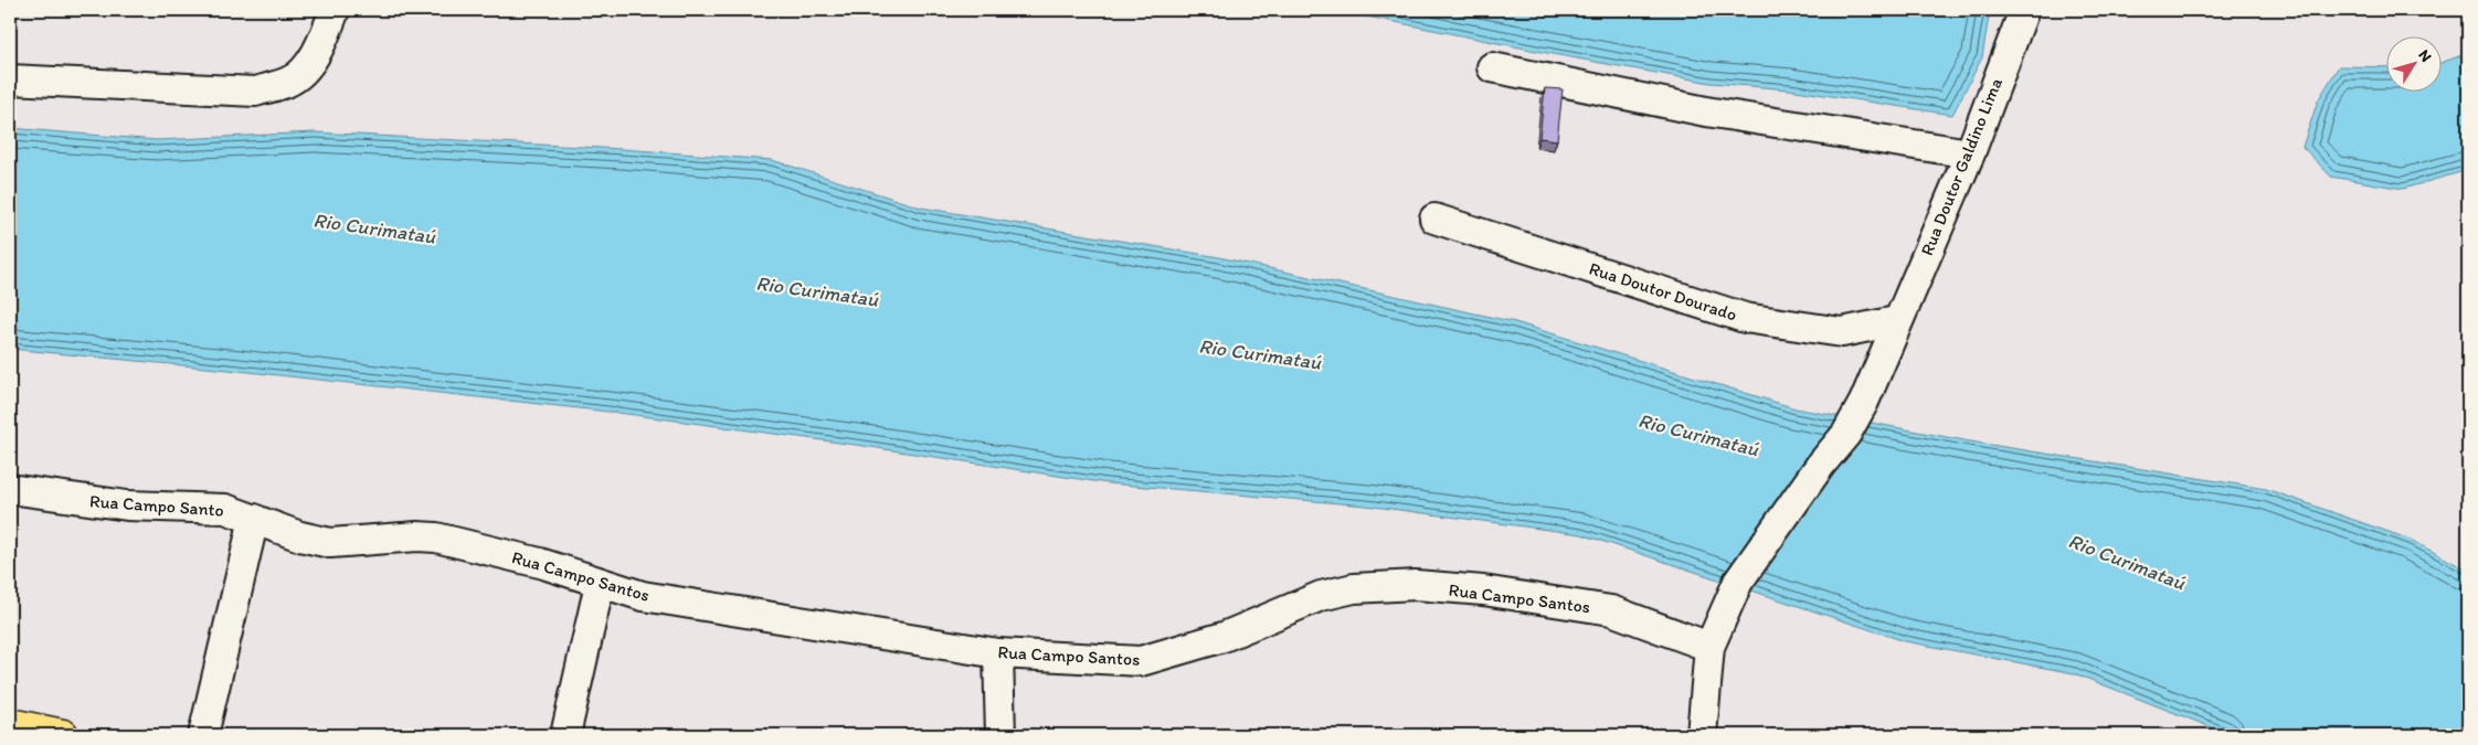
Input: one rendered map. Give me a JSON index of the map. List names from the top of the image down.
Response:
{
  "streets": {
    "street": [
      "Rua Doutor Galdino Lima",
      "Rua Doutor Dourado",
      "Rua Campo Santo",
      "Rua Campo Santos"
    ]
  },
  "crossings": [
    ["Rua Doutor Galdino Lima", "Rua Doutor Dourado"],
    ["Rua Doutor Galdino Lima", "Rua Campo Santos"],
    ["Rua Campo Santo", "Rua Campo Santos"]
  ],
  "water": ["Rio Curimataú"],
  "north": "top right"
}
